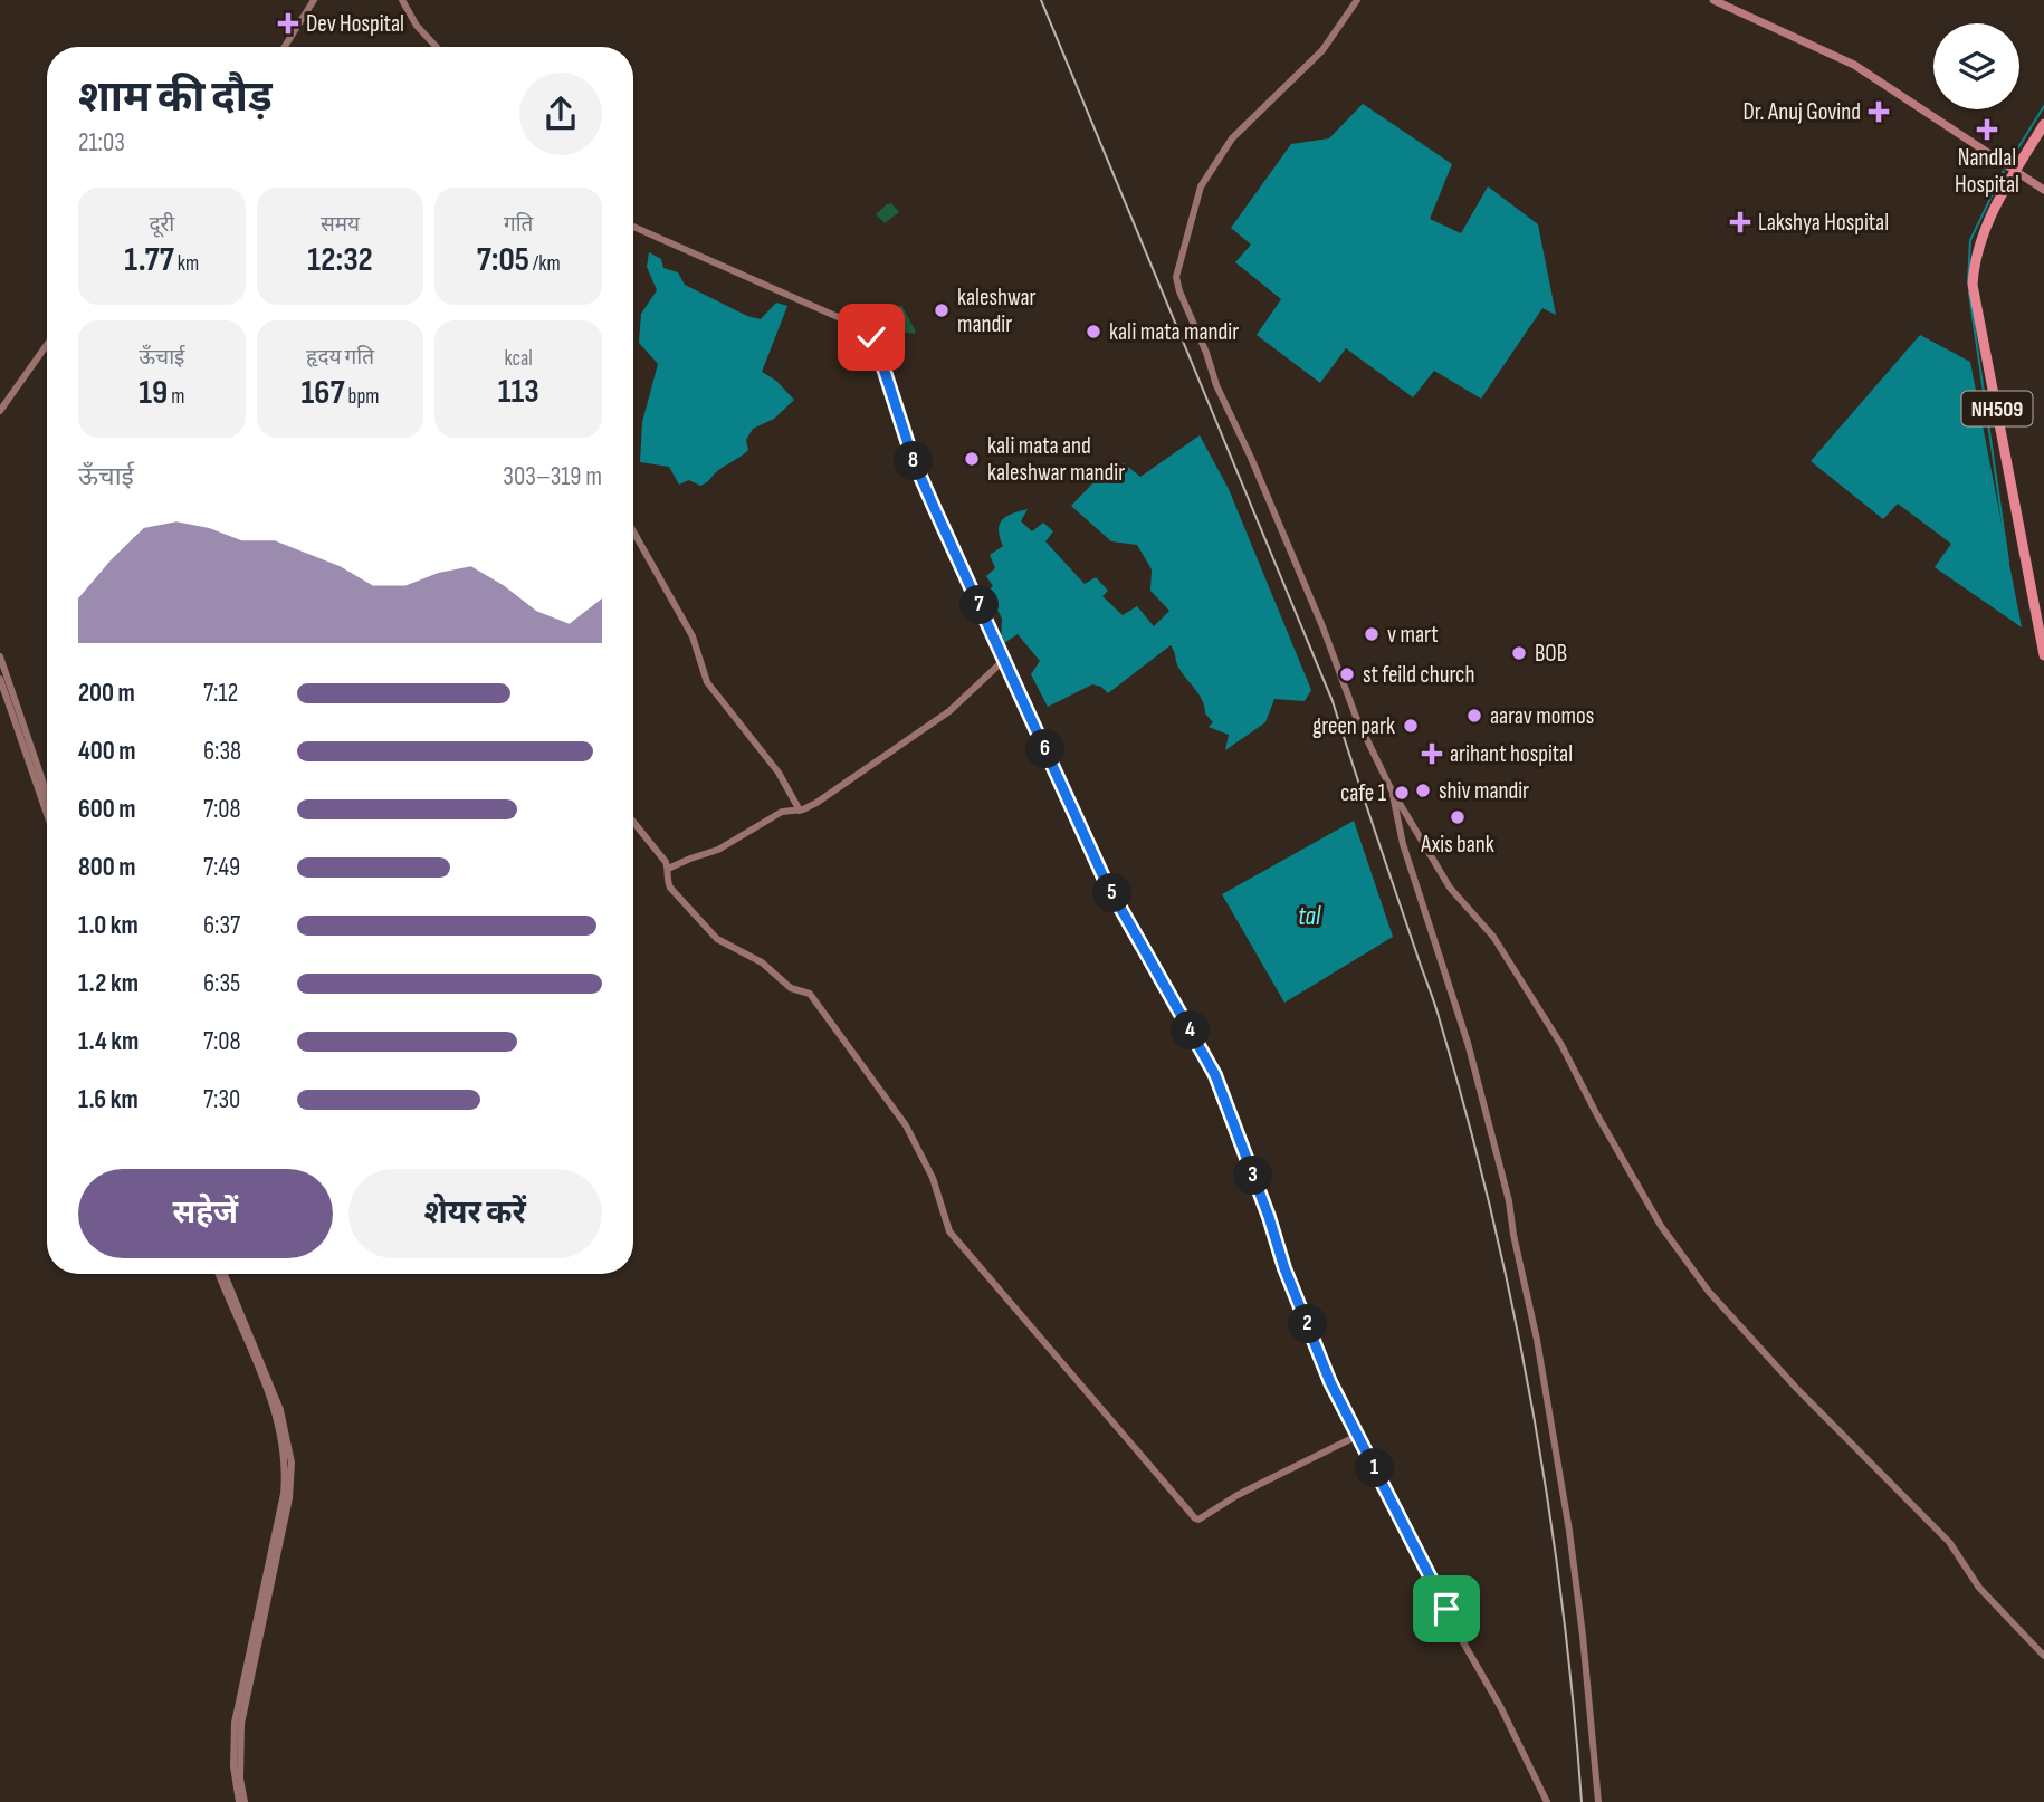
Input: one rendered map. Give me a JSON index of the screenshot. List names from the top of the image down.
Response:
{
  "streets": {
    "highway": ["NH509"]
  },
  "water": ["tal"],
  "places": {
    "health": [
      "Dev Hospital",
      "Dr. Anuj Govind",
      "Nandlal Hospital",
      "Lakshya Hospital",
      "arihant hospital"
    ],
    "other": [
      "kaleshwar mandir",
      "kali mata mandir",
      "kali mata and kaleshwar mandir",
      "v mart",
      "BOB",
      "st feild church",
      "aarav momos",
      "green park",
      "shiv mandir",
      "cafe 1",
      "Axis bank"
    ]
  },
  "page": {
    "heading": ["शाम की दौड़", "21:03"],
    "stats": [
      ["दूरी", "1.77 km"],
      ["समय", "12:32"],
      ["गति", "7:05 /km"],
      ["ऊँचाई", "19 m"],
      ["हृदय गति", "167 bpm"],
      ["kcal", "113"]
    ],
    "pins": [
      "8",
      "7",
      "6",
      "5",
      "4",
      "3",
      "2",
      "1"
    ],
    "chart": ["ऊँचाई", "303–319 m"],
    "list": [
      {
        "name": "200 m",
        "note": "7:12"
      },
      {
        "name": "400 m",
        "note": "6:38"
      },
      {
        "name": "600 m",
        "note": "7:08"
      },
      {
        "name": "800 m",
        "note": "7:49"
      },
      {
        "name": "1.0 km",
        "note": "6:37"
      },
      {
        "name": "1.2 km",
        "note": "6:35"
      },
      {
        "name": "1.4 km",
        "note": "7:08"
      },
      {
        "name": "1.6 km",
        "note": "7:30"
      }
    ],
    "buttons": ["सहेजें", "शेयर करें"]
  }
}
